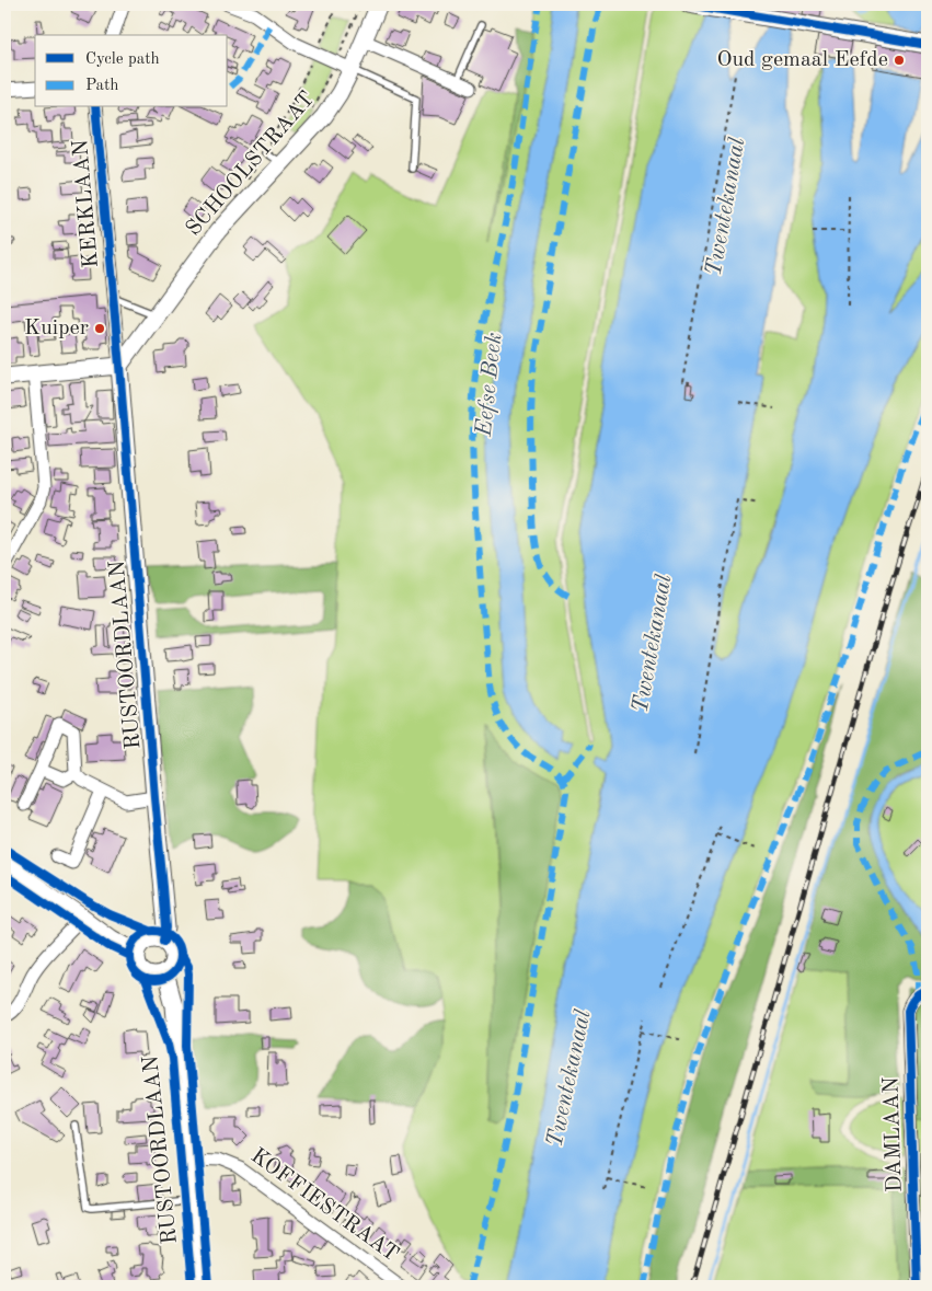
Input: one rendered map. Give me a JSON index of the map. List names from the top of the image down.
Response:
{
  "streets": {
    "street": [
      "SCHOOLSTRAAT",
      "KERKLAAN",
      "RUSTOORDLAAN",
      "DAMLAAN",
      "KOFFIESTRAAT"
    ]
  },
  "crossings": [
    ["SCHOOLSTRAAT", "RUSTOORDLAAN"],
    ["RUSTOORDLAAN", "KOFFIESTRAAT"]
  ],
  "water": ["Twentekanaal", "Eefse Beek"],
  "places": ["Oud gemaal Eefde", "Kuiper"],
  "legend": ["Cycle path", "Path"]
}
